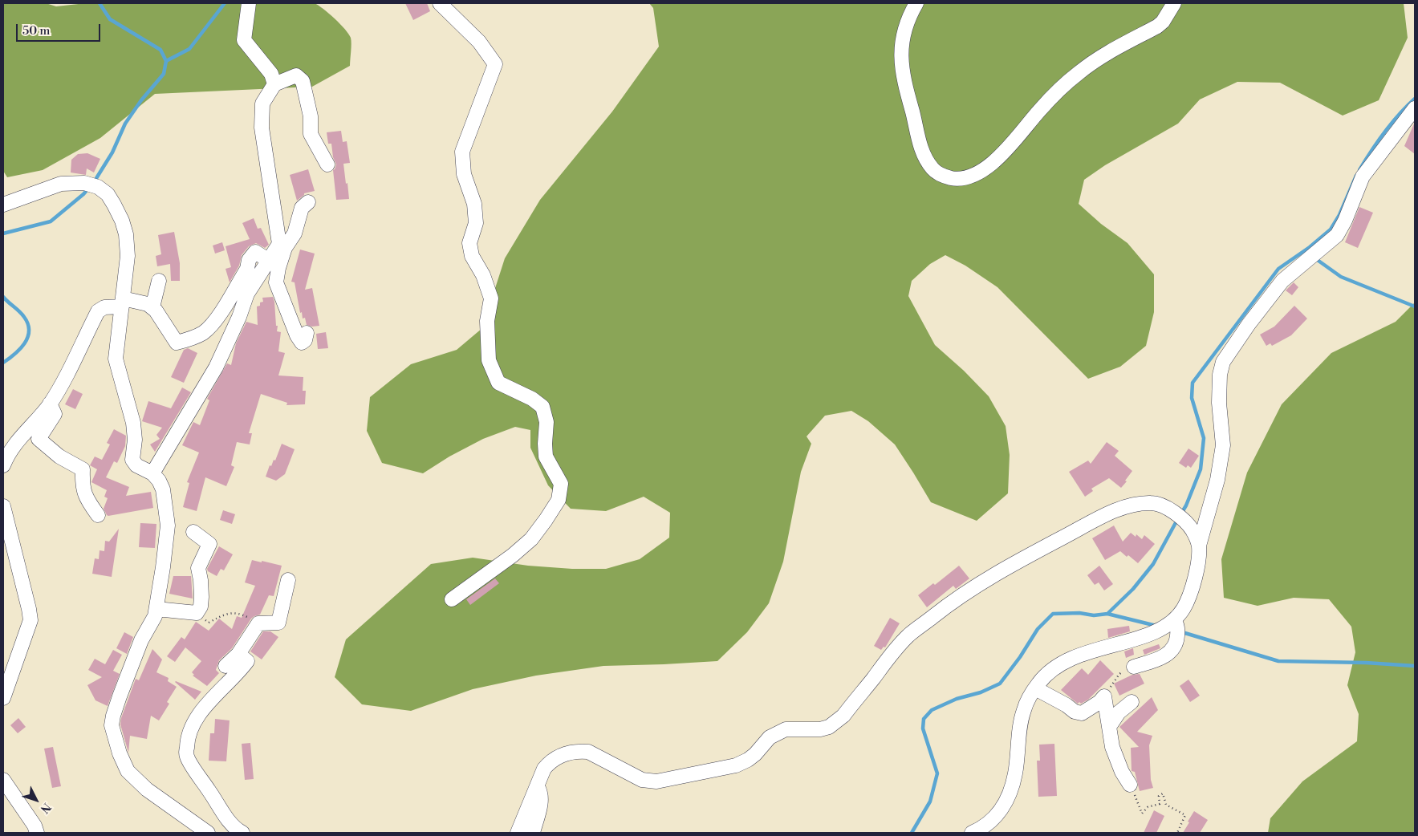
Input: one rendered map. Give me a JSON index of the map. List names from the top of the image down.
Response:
{
  "scale_bar": "50 m",
  "north": "bottom right"
}
